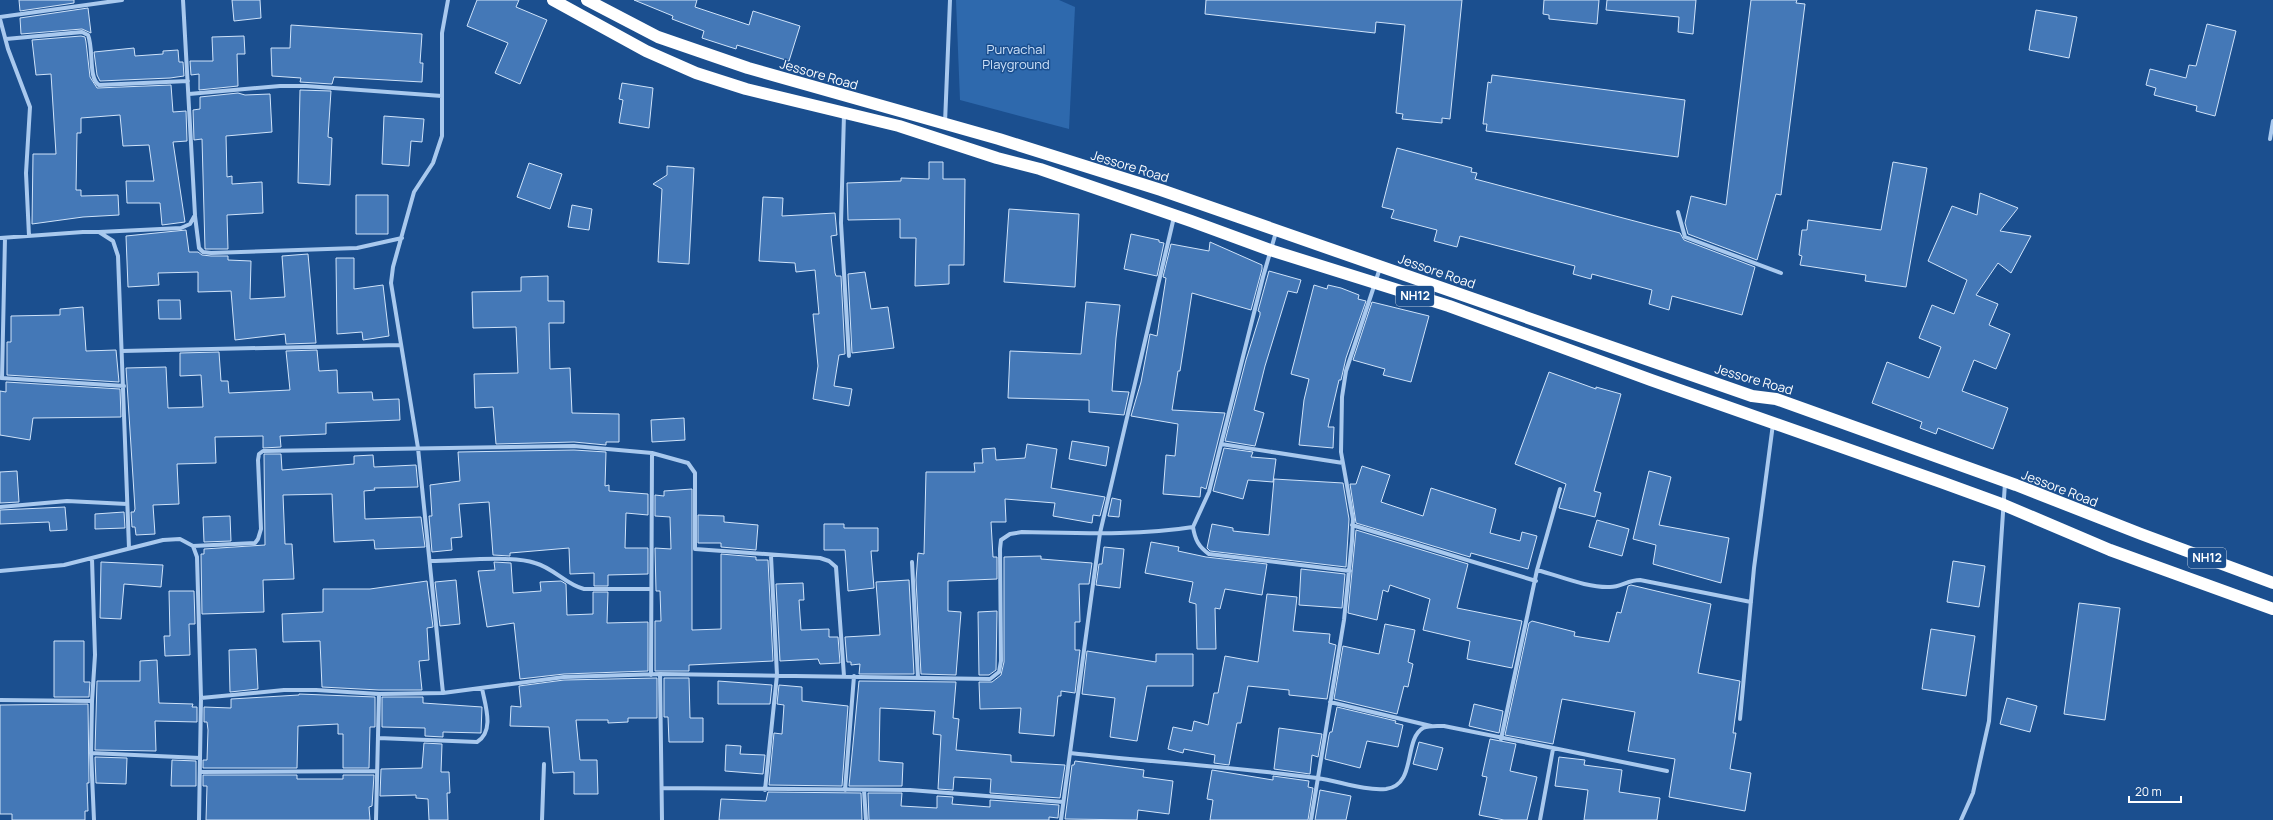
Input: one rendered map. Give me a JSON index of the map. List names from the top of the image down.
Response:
{
  "streets": {
    "highway": ["Jessore Road", "NH12"]
  },
  "parks": ["Purvachal Playground"],
  "scale_bar": "20 m"
}
